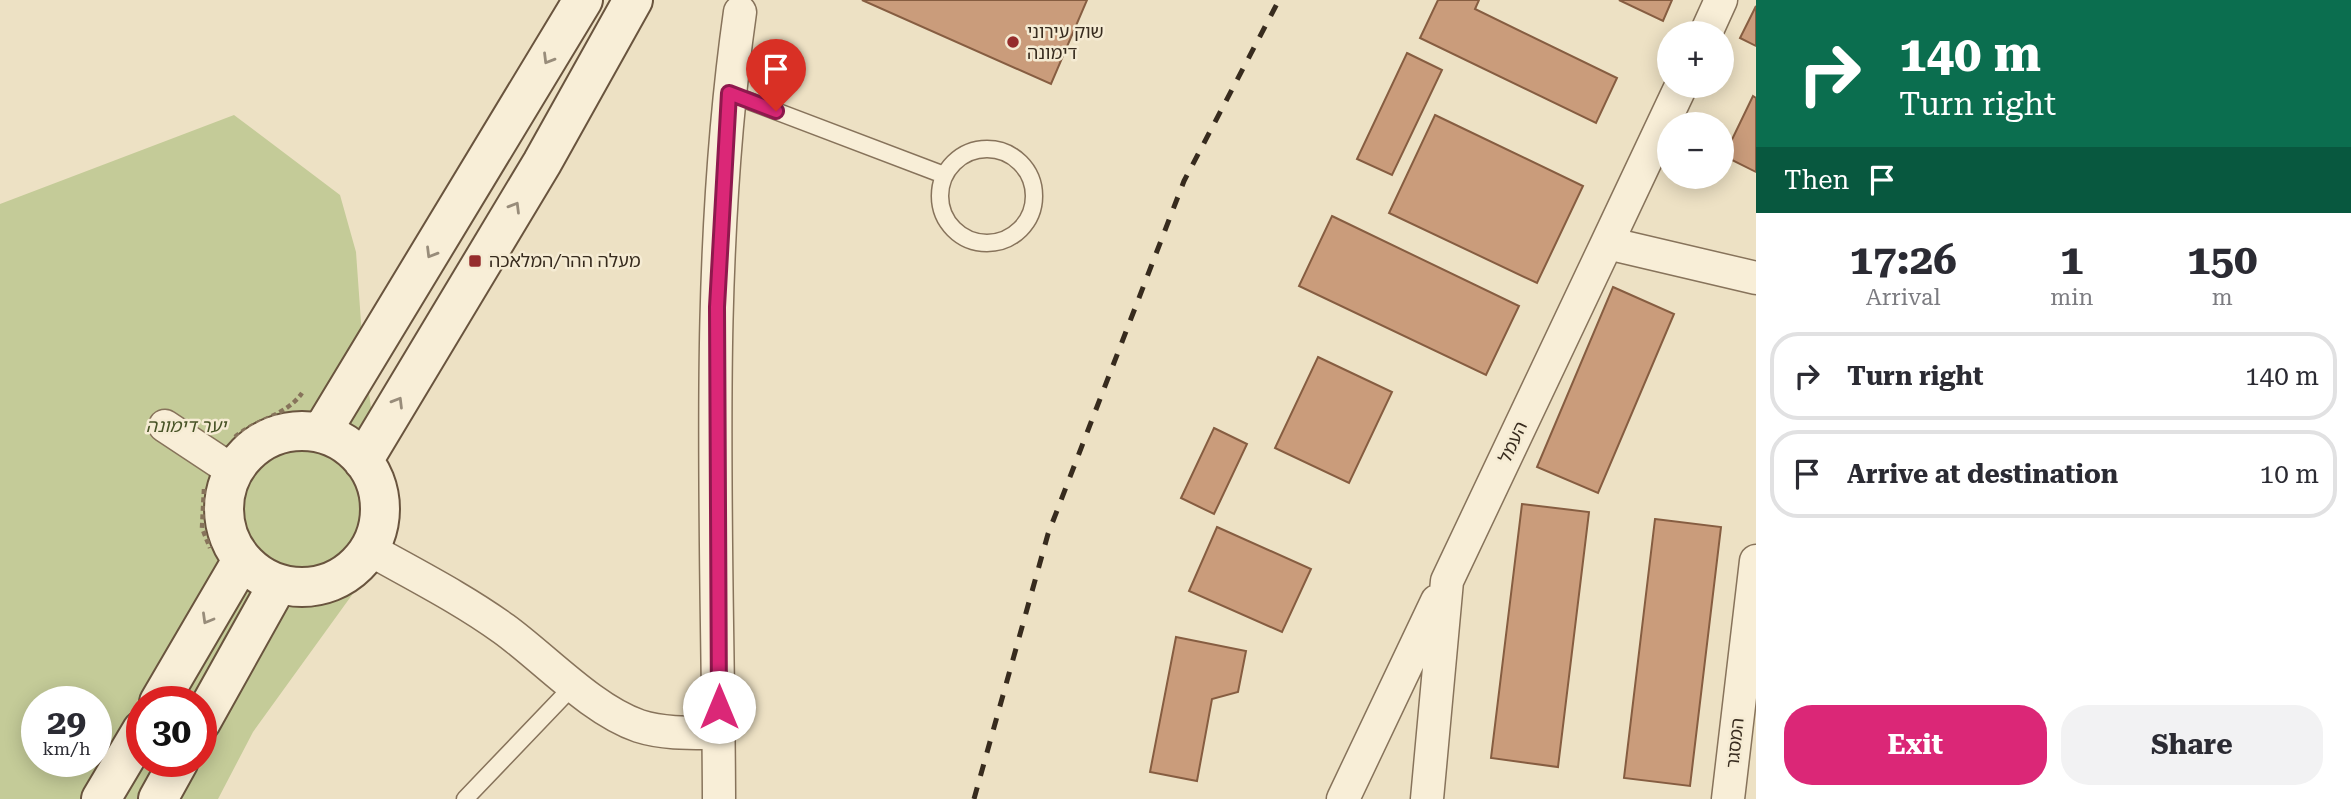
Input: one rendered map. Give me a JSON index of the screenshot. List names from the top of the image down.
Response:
{
  "streets": {
    "street": ["העמל", "המסגר"]
  },
  "parks": ["יער דימונה"],
  "places": {
    "other": ["שוק עירוני דימונה"],
    "transit": ["מעלה ההר/המלאכה"]
  },
  "page": {
    "turn": ["140 m", "Turn right"],
    "map_buttons": ["+", "−"],
    "then": "Then",
    "eta": [
      "17:26",
      "Arrival",
      "1",
      "min",
      "150",
      "m"
    ],
    "list": [
      {
        "name": "Turn right",
        "value": "140 m"
      },
      {
        "name": "Arrive at destination",
        "value": "10 m"
      }
    ],
    "speed": "29 km/h",
    "limit": "30",
    "buttons": ["Exit", "Share"]
  }
}
